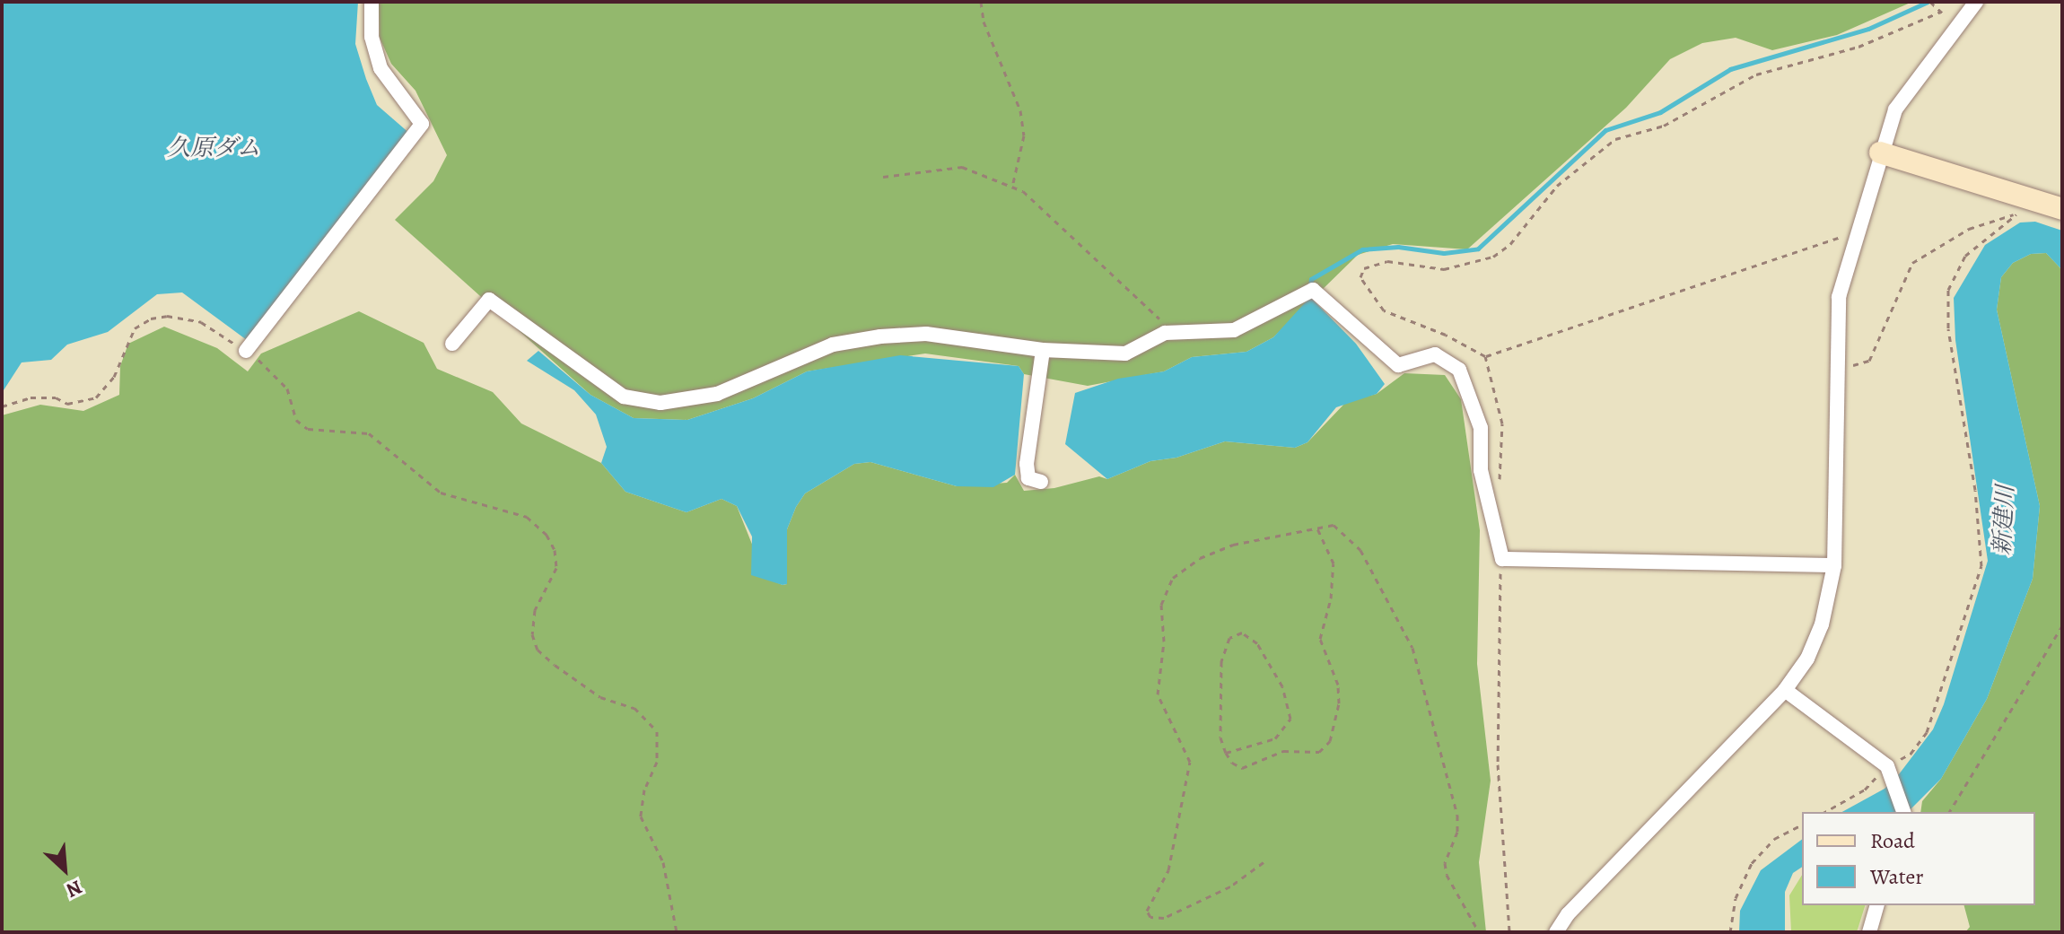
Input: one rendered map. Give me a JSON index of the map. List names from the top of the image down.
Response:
{
  "water": ["久原ダム", "新建川"],
  "legend": ["Road", "Water"],
  "north": "bottom right"
}
